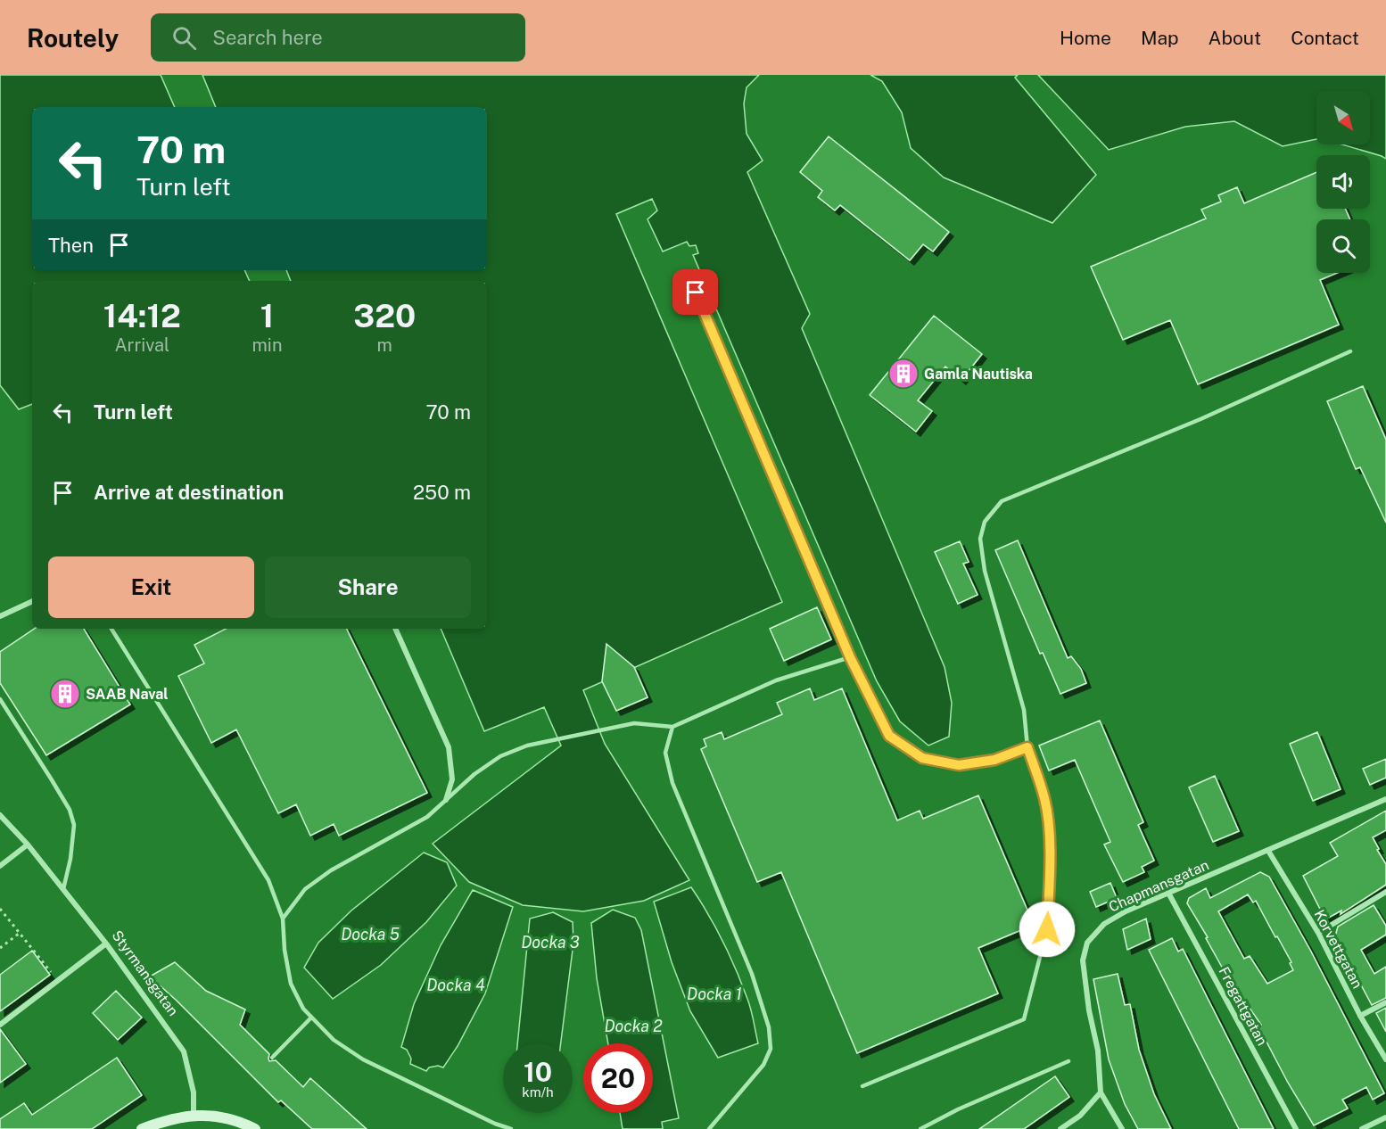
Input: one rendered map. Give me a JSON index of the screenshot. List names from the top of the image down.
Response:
{
  "streets": {
    "street": [
      "Chapmansgatan",
      "Korvettgatan",
      "Styrmansgatan",
      "Fregattgatan"
    ]
  },
  "crossings": [
    ["Chapmansgatan", "Korvettgatan"],
    ["Chapmansgatan", "Fregattgatan"]
  ],
  "water": [
    "Docka 5",
    "Docka 3",
    "Docka 4",
    "Docka 1",
    "Docka 2"
  ],
  "places": {
    "building": ["Gamla Nautiska", "SAAB Naval"]
  },
  "north": "bottom right",
  "page": {
    "header": "Routely",
    "search": "Search here",
    "nav": [
      "Home",
      "Map",
      "About",
      "Contact"
    ],
    "turn": ["70 m", "Turn left"],
    "then": "Then",
    "eta": [
      "14:12",
      "Arrival",
      "1",
      "min",
      "320",
      "m"
    ],
    "list": [
      {
        "name": "Turn left",
        "value": "70 m"
      },
      {
        "name": "Arrive at destination",
        "value": "250 m"
      }
    ],
    "buttons": ["Exit", "Share"],
    "speed": "10 km/h",
    "limit": "20"
  }
}
